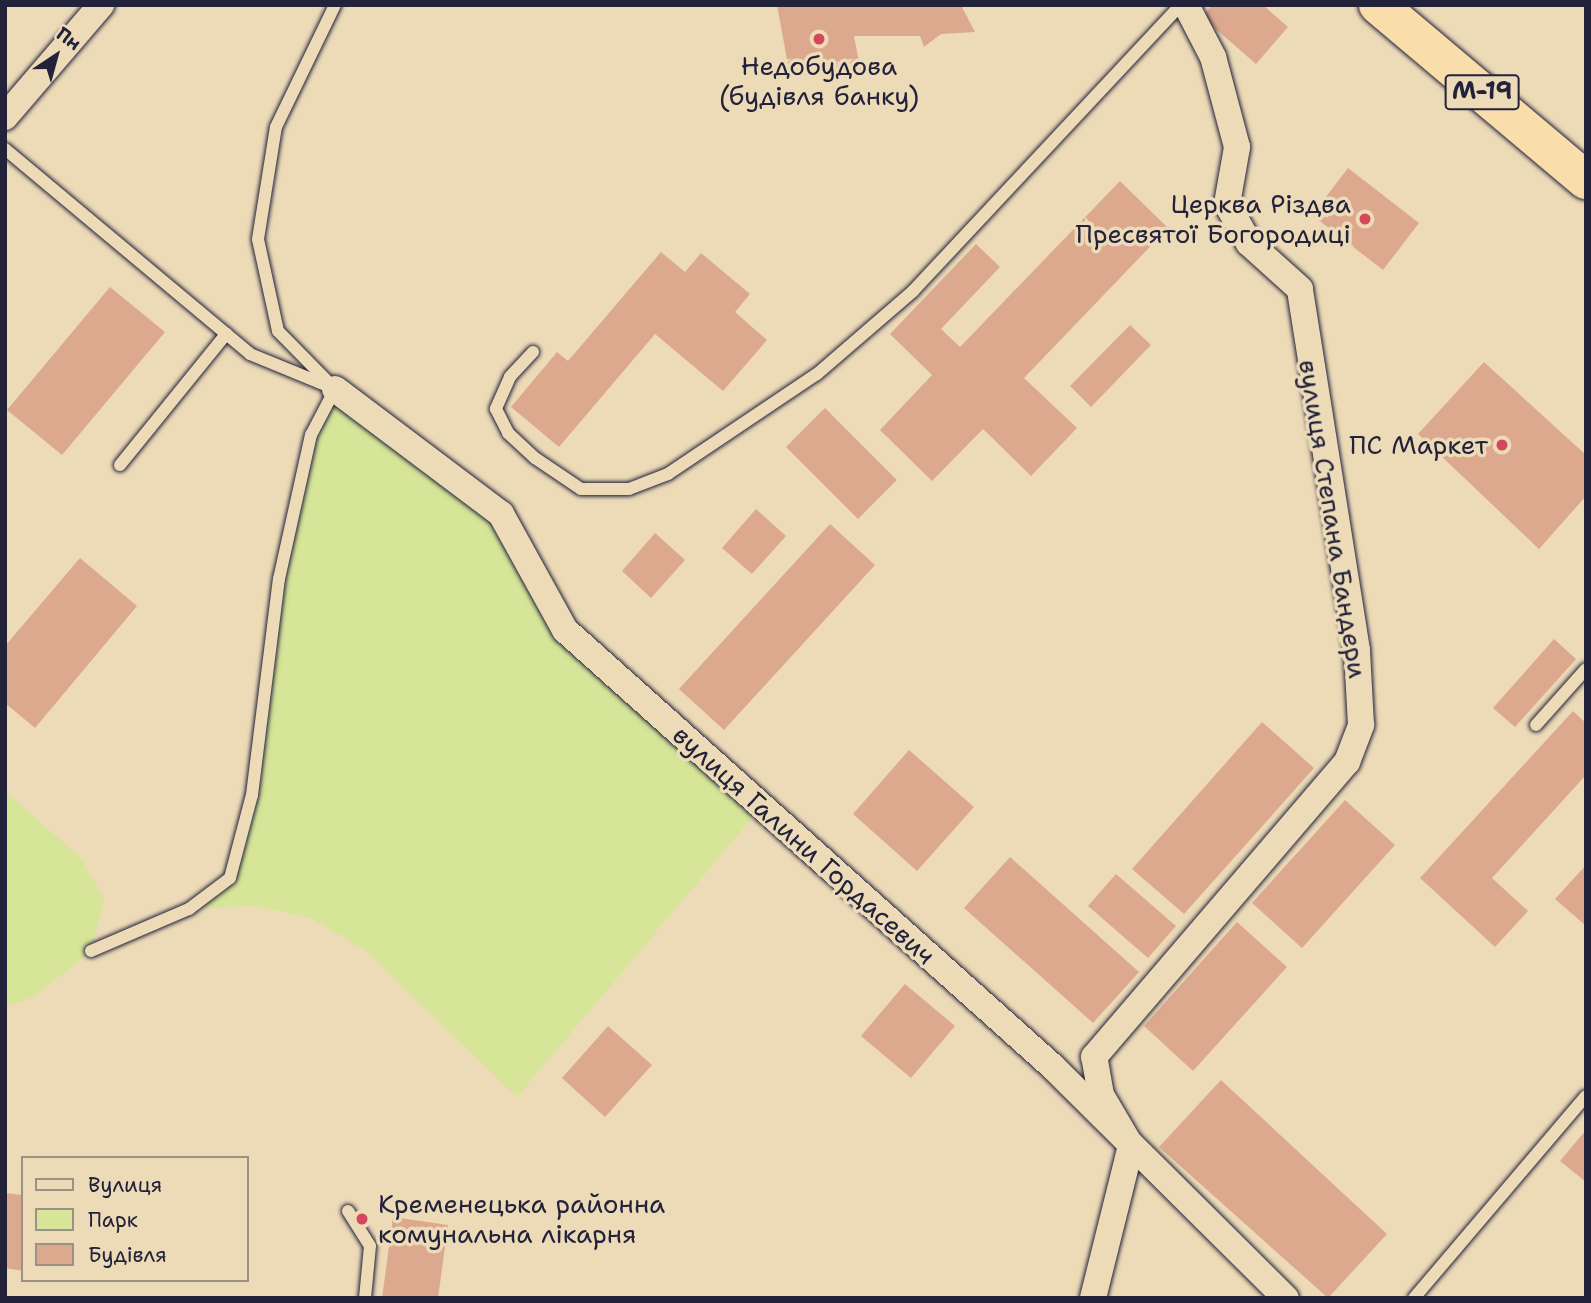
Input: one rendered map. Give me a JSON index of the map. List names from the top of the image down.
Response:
{
  "streets": {
    "highway": ["М-19"],
    "street": ["вулиця Степана Бандери", "вулиця Галини Гордасевич"]
  },
  "crossings": [
    ["вулиця Степана Бандери", "вулиця Галини Гордасевич"]
  ],
  "places": [
    "Недобудова (будівля банку)",
    "Церква Різдва Пресвятої Богородиці",
    "ПС Маркет",
    "Кременецька районна комунальна лікарня"
  ],
  "legend": ["Вулиця", "Парк", "Будівля"],
  "north": "top right"
}
